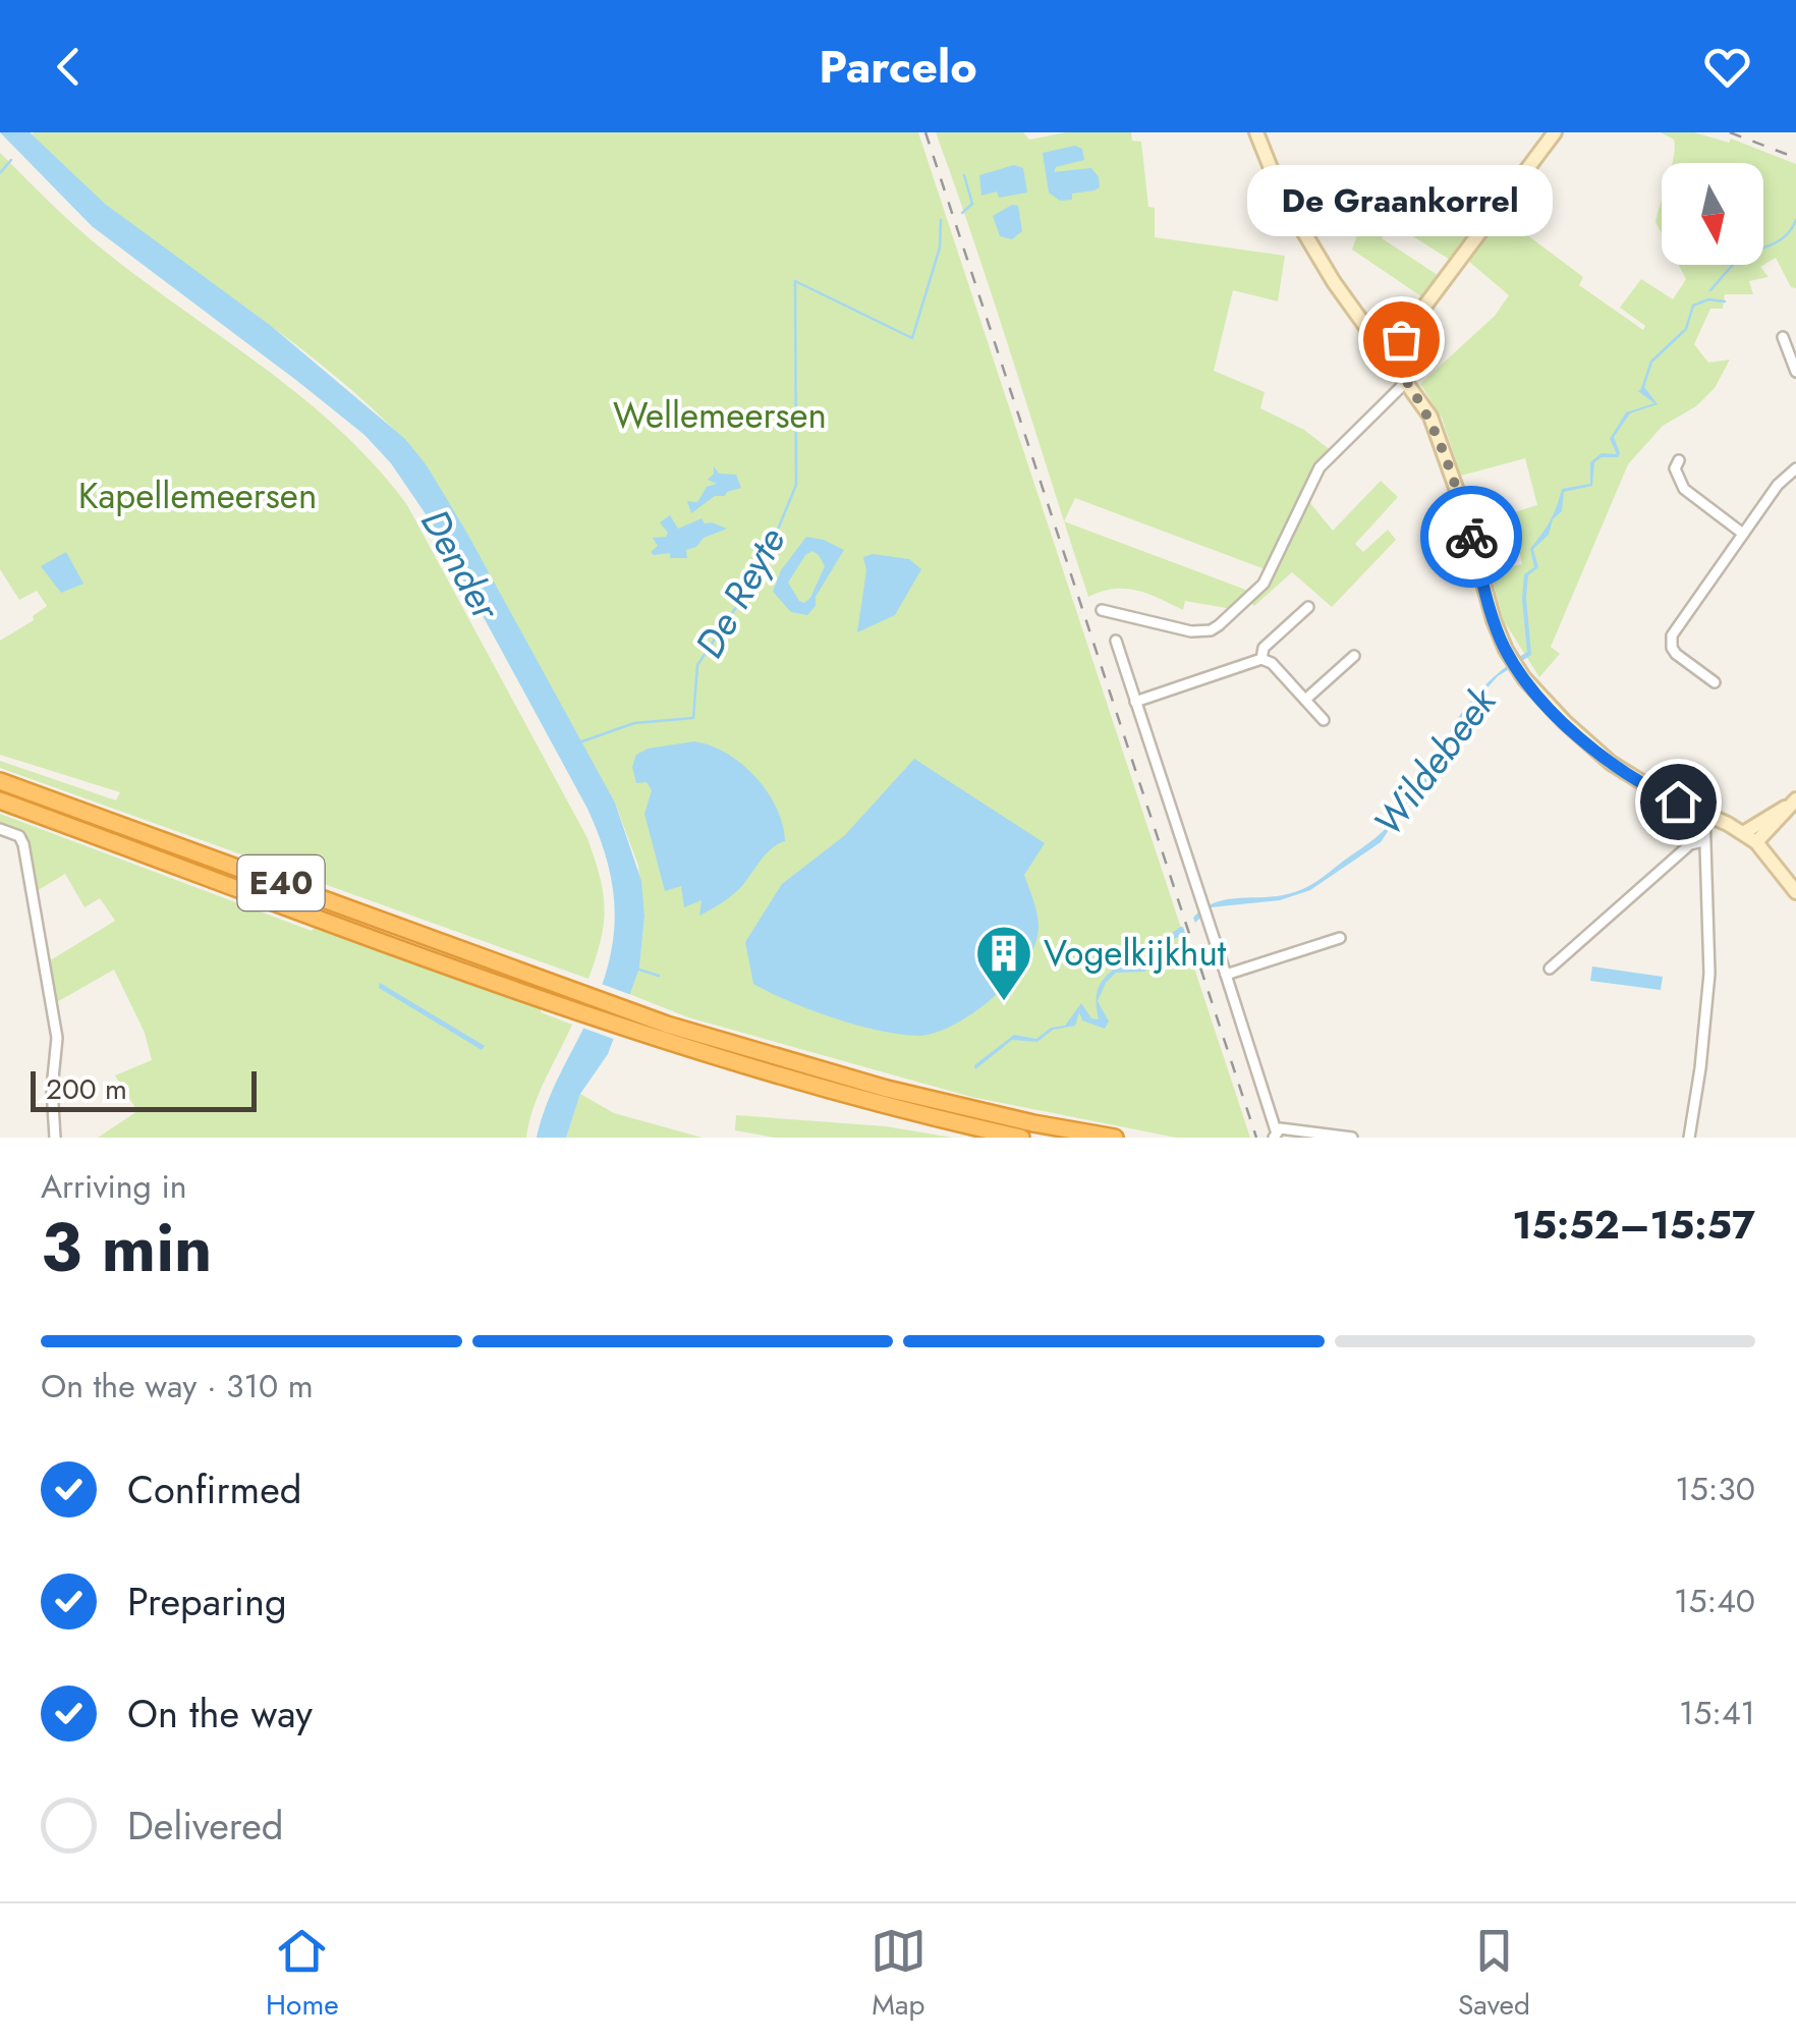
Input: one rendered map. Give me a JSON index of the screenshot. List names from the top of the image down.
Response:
{
  "streets": {
    "highway": ["E40"]
  },
  "water": ["Dender", "De Reyte", "Wildebeek"],
  "parks": ["Wellemeersen", "Kapellemeersen"],
  "places": {
    "other": ["De Graankorrel"],
    "building": ["Vogelkijkhut"]
  },
  "scale_bar": "200 m",
  "north": "bottom",
  "page": {
    "header": "Parcelo",
    "bubble": "De Graankorrel",
    "scale": "200 m",
    "heading": ["3 min", "Arriving in", "15:52–15:57"],
    "bar": "On the way · 310 m",
    "list": [
      ["Confirmed", "15:30"],
      ["Preparing", "15:40"],
      ["On the way", "15:41"],
      "Delivered"
    ],
    "tabs": ["Home", "Map", "Saved"]
  }
}
